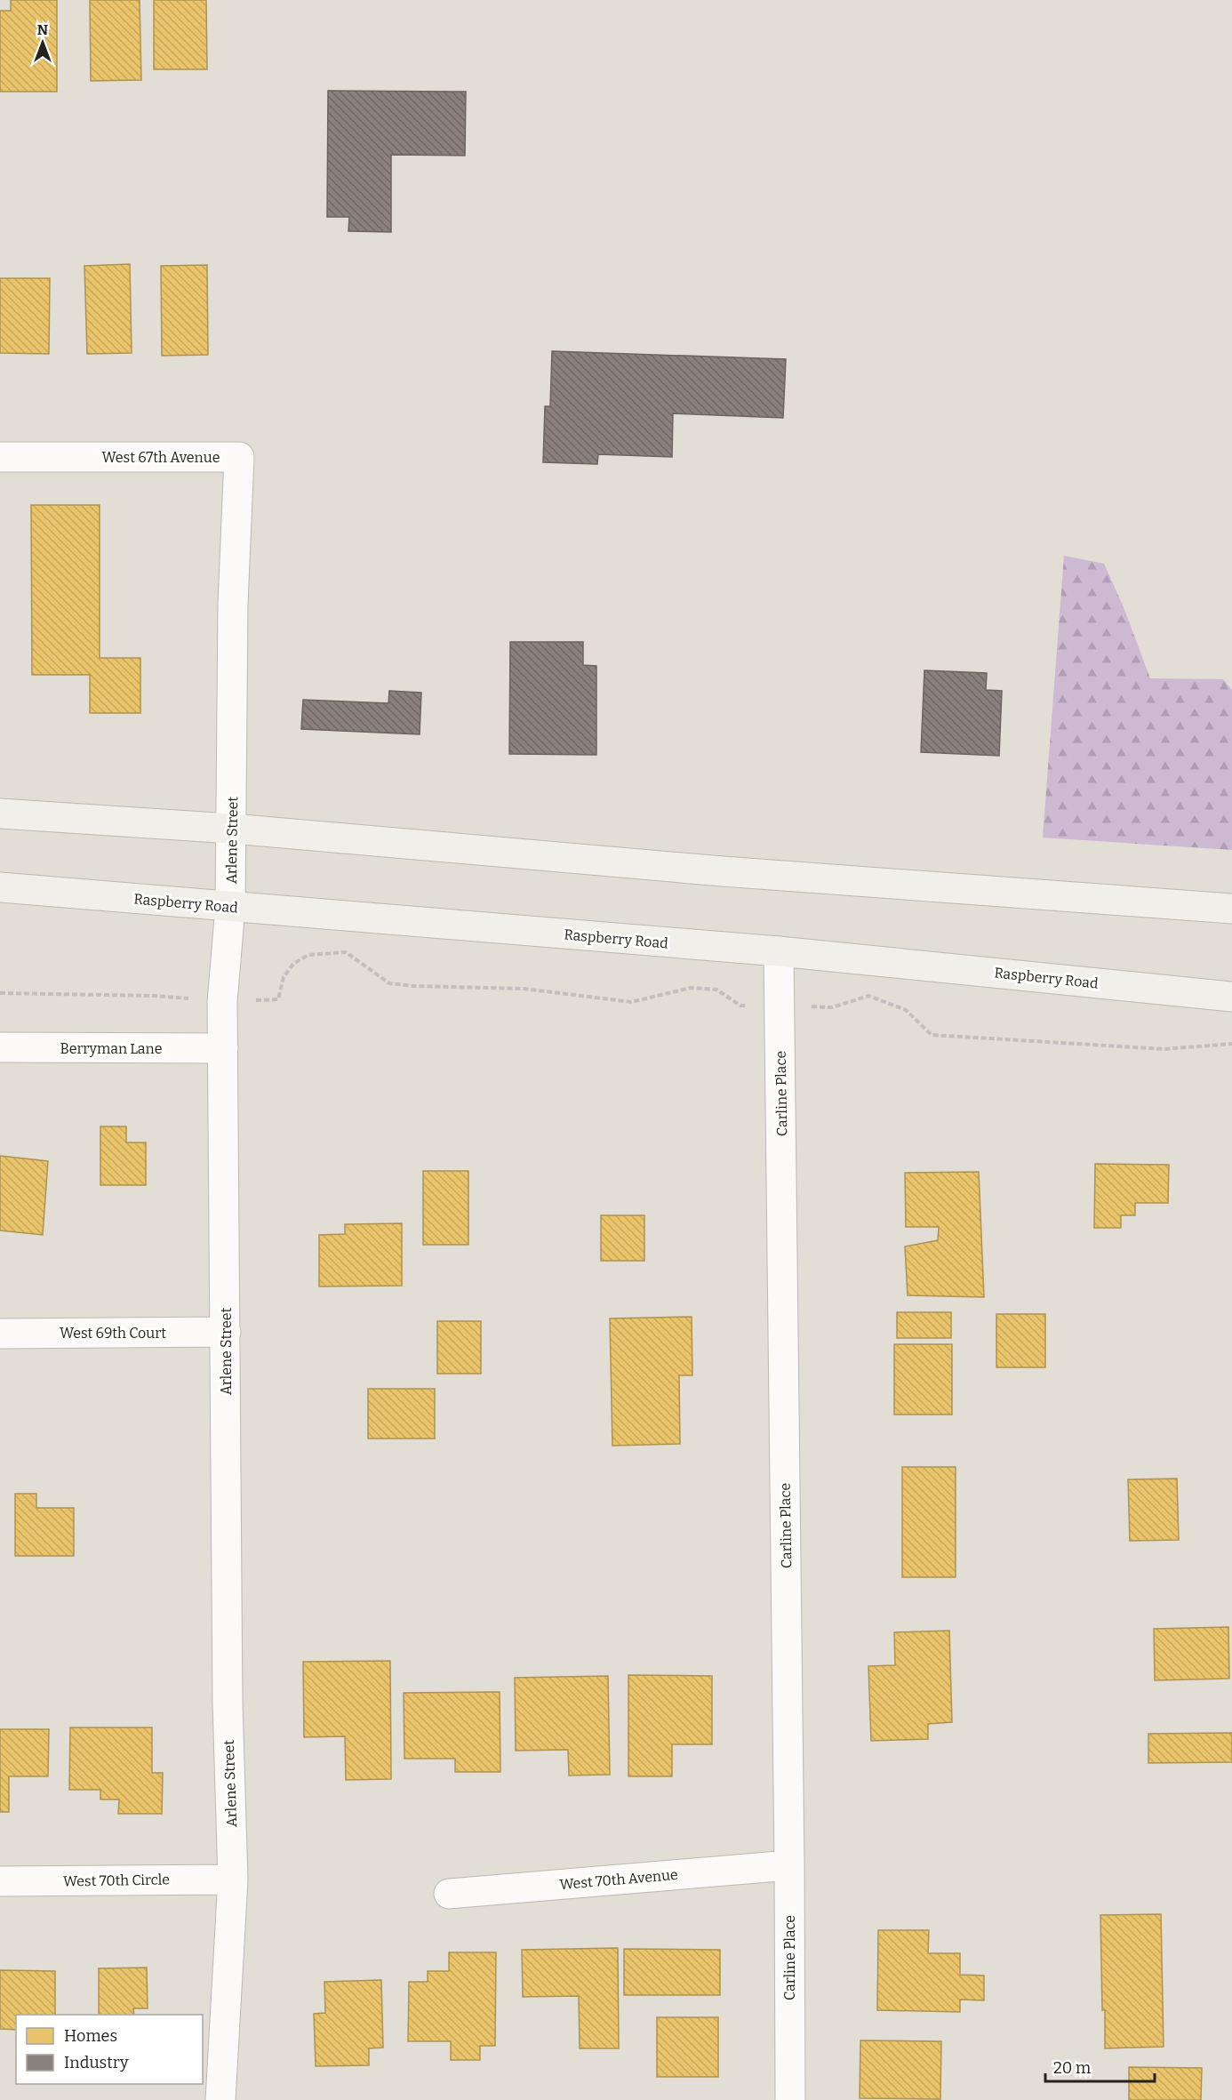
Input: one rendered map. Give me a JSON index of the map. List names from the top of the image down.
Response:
{
  "streets": {
    "main road": ["Raspberry Road"],
    "street": [
      "West 67th Avenue",
      "Arlene Street",
      "Berryman Lane",
      "Carline Place",
      "West 69th Court",
      "West 70th Avenue",
      "West 70th Circle"
    ]
  },
  "crossings": [
    ["West 67th Avenue", "Arlene Street"],
    ["Arlene Street", "Raspberry Road"],
    ["Arlene Street", "Berryman Lane"],
    ["Arlene Street", "West 69th Court"],
    ["Arlene Street", "West 70th Circle"],
    ["Raspberry Road", "Carline Place"],
    ["Carline Place", "West 70th Avenue"]
  ],
  "legend": ["Homes", "Industry"],
  "scale_bar": "20 m",
  "north": "top"
}
